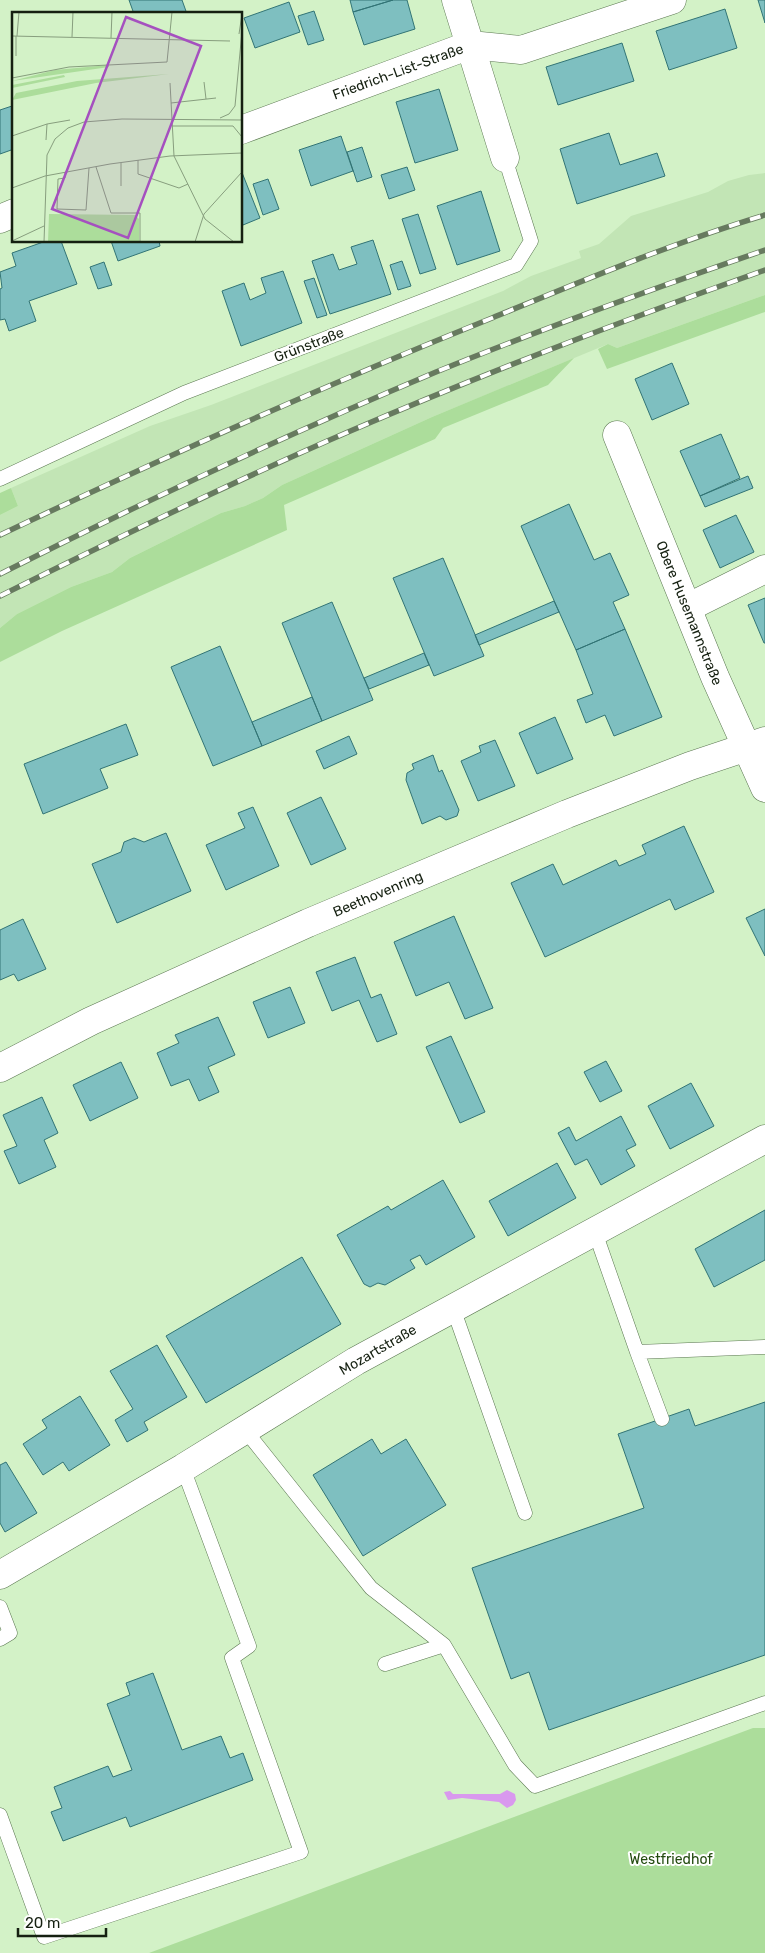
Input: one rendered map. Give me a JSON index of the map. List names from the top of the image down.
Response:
{
  "streets": {
    "street": [
      "Friedrich-List-Straße",
      "Obere Husemannstraße",
      "Beethovenring",
      "Mozartstraße"
    ],
    "lane": ["Grünstraße"]
  },
  "crossings": [
    ["Obere Husemannstraße", "Beethovenring"]
  ],
  "parks": ["Westfriedhof"],
  "scale_bar": "20 m"
}
